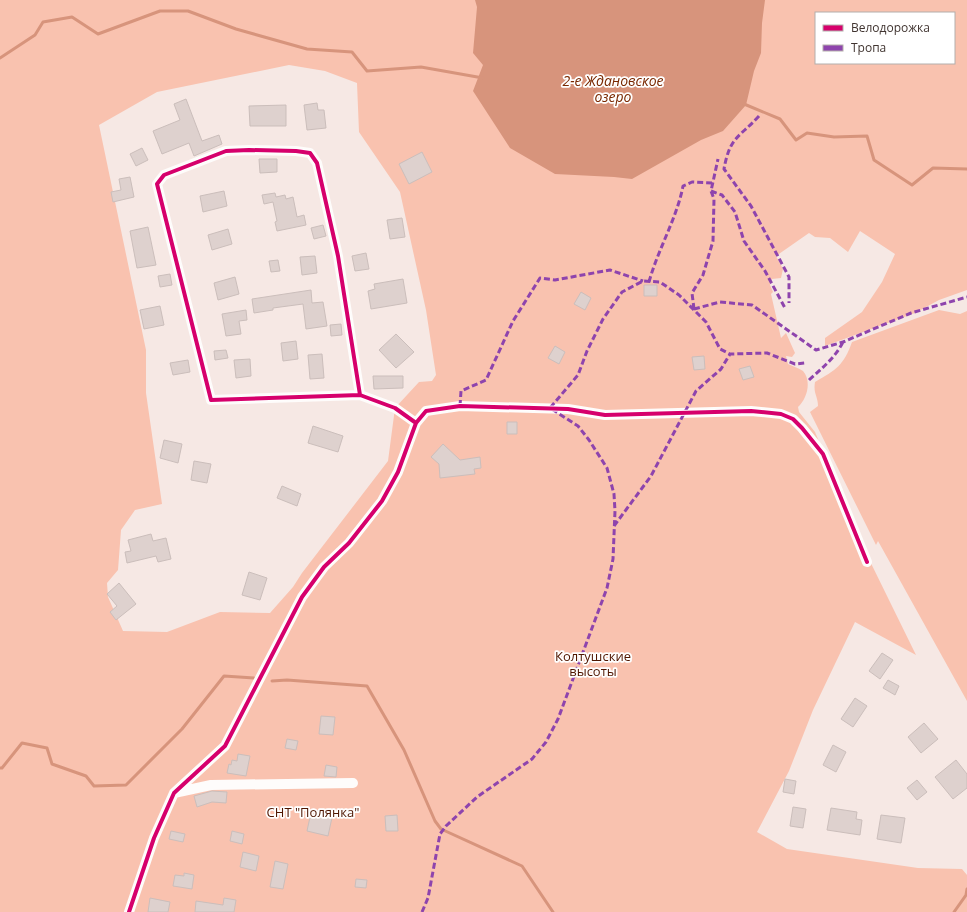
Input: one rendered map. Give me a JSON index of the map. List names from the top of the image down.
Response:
{
  "water": ["2-е Ждановское озеро"],
  "parks": ["Колтушские высоты", "СНТ \"Полянка\""],
  "legend": ["Велодорожка", "Тропа"]
}
